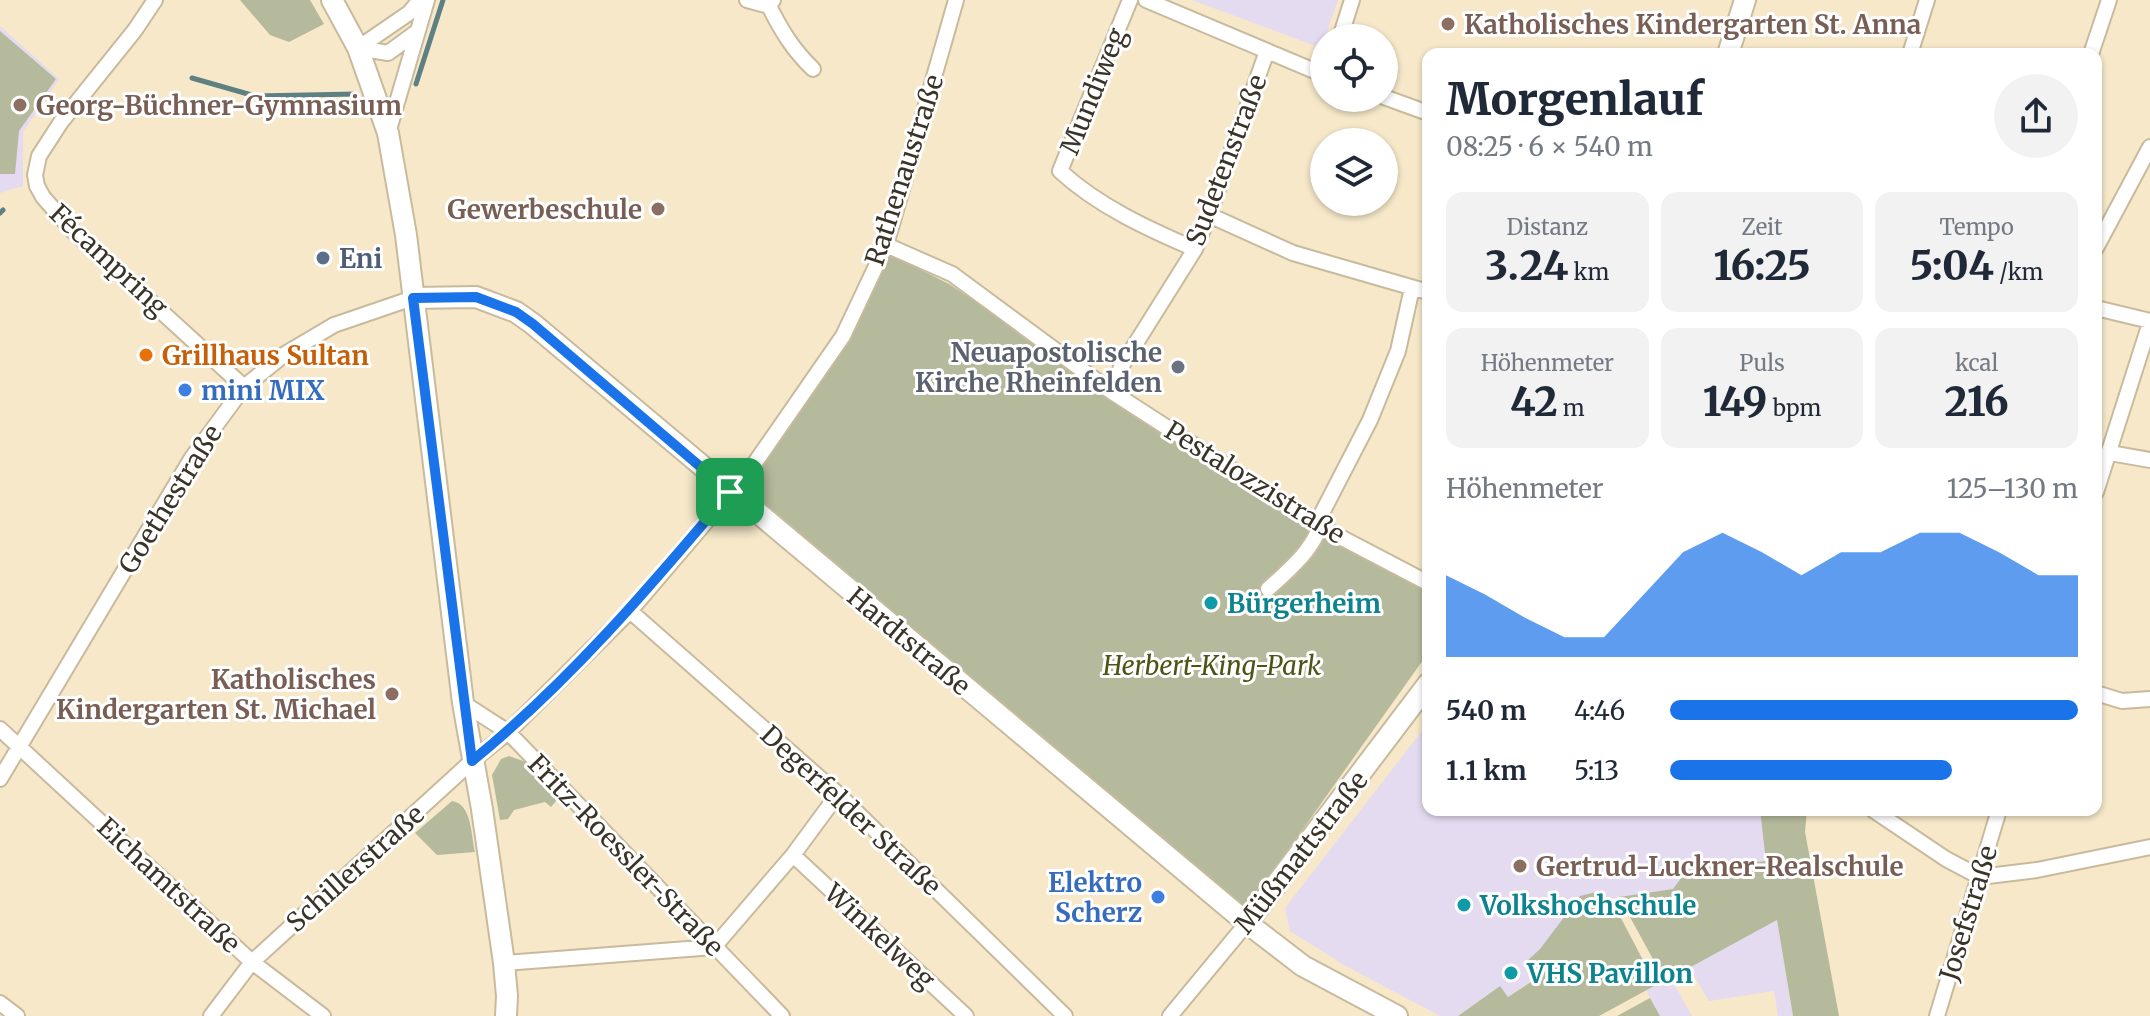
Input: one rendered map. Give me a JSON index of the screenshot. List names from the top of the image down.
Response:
{
  "streets": {
    "street": [
      "Mundiweg",
      "Sudetenstraße",
      "Rathenaustraße",
      "Fécampring",
      "Pestalozzistraße",
      "Goethestraße",
      "Hardtstraße",
      "Degerfelder Straße",
      "Müßmattstraße",
      "Fritz-Roessler-Straße",
      "Schillerstraße",
      "Eichamtstraße",
      "Josefstraße",
      "Winkelweg"
    ]
  },
  "crossings": [
    ["Mundiweg", "Sudetenstraße"],
    ["Sudetenstraße", "Pestalozzistraße"],
    ["Rathenaustraße", "Pestalozzistraße"],
    ["Rathenaustraße", "Hardtstraße"],
    ["Rathenaustraße", "Degerfelder Straße"],
    ["Rathenaustraße", "Schillerstraße"],
    ["Fécampring", "Goethestraße"],
    ["Goethestraße", "Hardtstraße"],
    ["Goethestraße", "Eichamtstraße"],
    ["Hardtstraße", "Müßmattstraße"],
    ["Degerfelder Straße", "Schillerstraße"],
    ["Fritz-Roessler-Straße", "Schillerstraße"],
    ["Schillerstraße", "Eichamtstraße"]
  ],
  "parks": ["Herbert-King-Park"],
  "places": [
    "Katholisches Kindergarten St. Anna",
    "Georg-Büchner-Gymnasium",
    "Gewerbeschule",
    "Eni",
    "Grillhaus Sultan",
    "Neuapostolische Kirche Rheinfelden",
    "mini MIX",
    "Bürgerheim",
    "Katholisches Kindergarten St. Michael",
    "Gertrud-Luckner-Realschule",
    "Elektro Scherz",
    "Volkshochschule",
    "VHS Pavillon"
  ],
  "page": {
    "heading": ["Morgenlauf", "08:25 · 6 × 540 m"],
    "stats": [
      ["Distanz", "3.24 km"],
      ["Zeit", "16:25"],
      ["Tempo", "5:04 /km"],
      ["Höhenmeter", "42 m"],
      ["Puls", "149 bpm"],
      ["kcal", "216"]
    ],
    "chart": ["Höhenmeter", "125–130 m"],
    "list": [
      {
        "name": "540 m",
        "note": "4:46"
      },
      {
        "name": "1.1 km",
        "note": "5:13"
      }
    ]
  }
}
